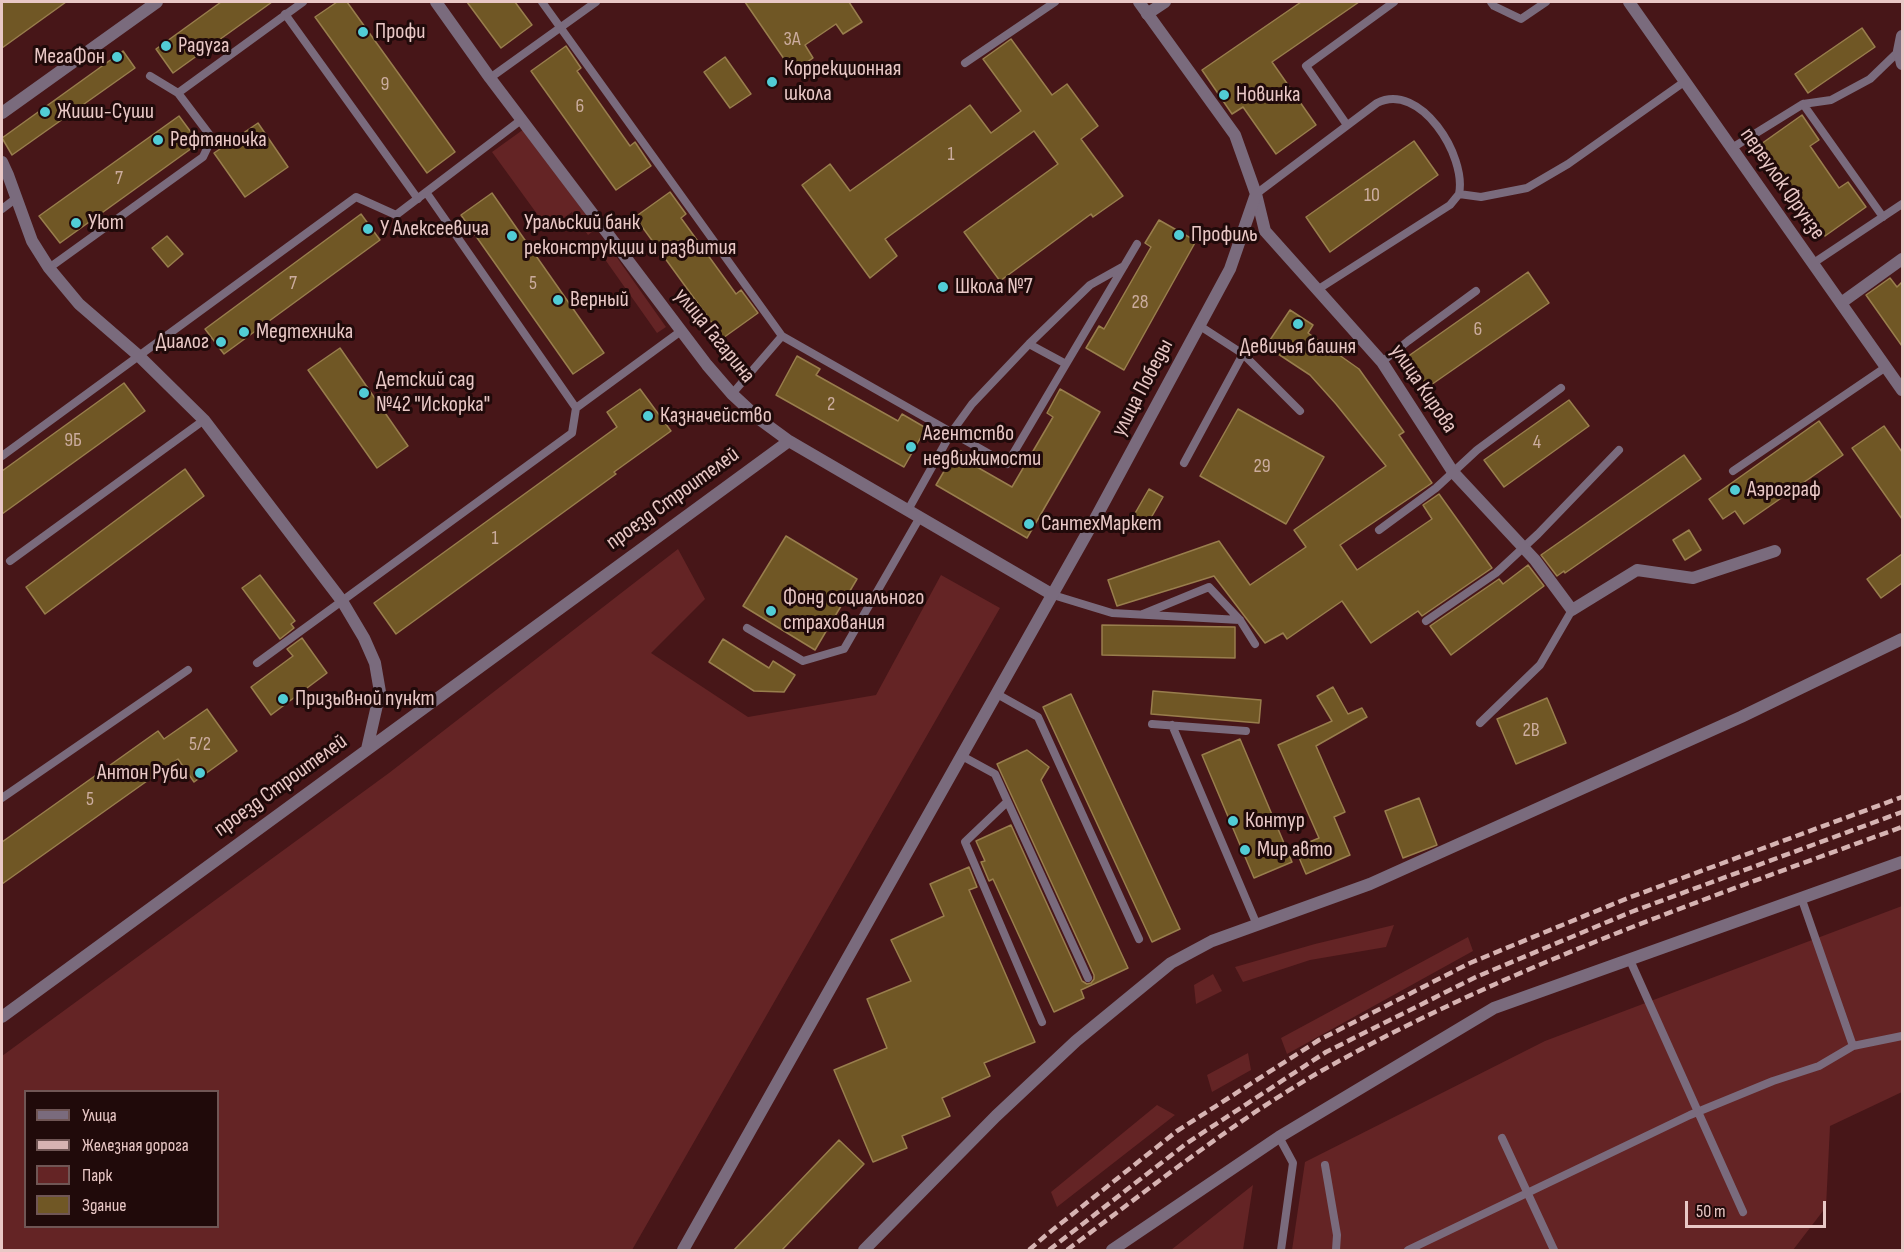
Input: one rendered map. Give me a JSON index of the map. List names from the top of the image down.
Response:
{
  "streets": {
    "street": [
      "переулок Фрунзе",
      "улица Гагарина",
      "улица Победы",
      "улица Кирова",
      "проезд Строителей"
    ]
  },
  "crossings": [
    ["улица Гагарина", "улица Победы"],
    ["улица Гагарина", "проезд Строителей"],
    ["улица Победы", "улица Кирова"]
  ],
  "places": [
    "Профи",
    "Радуга",
    "МегаФон",
    "Коррекционная школа",
    "Новинка",
    "Жиши-Суши",
    "Рефтяночка",
    "Уют",
    "У Алексеевича",
    "Профиль",
    "Уральский банк реконструкции и развития",
    "Школа №7",
    "Верный",
    "Девичья башня",
    "Медтехника",
    "Диалог",
    "Детский сад №42 \"Искорка\"",
    "Казначейство",
    "Агентство недвижимости",
    "Аэрограф",
    "СантехМаркет",
    "Фонд социального страхования",
    "Призывной пункт",
    "Антон Руби",
    "Контур",
    "Мир авто"
  ],
  "house_numbers": [
    "3А",
    "9",
    "6",
    "1",
    "7",
    "10",
    "7",
    "5",
    "28",
    "6",
    "2",
    "9Б",
    "4",
    "29",
    "1",
    "2В",
    "5/2",
    "5"
  ],
  "legend": [
    "Улица",
    "Железная дорога",
    "Парк",
    "Здание"
  ],
  "scale_bar": "50 m"
}
